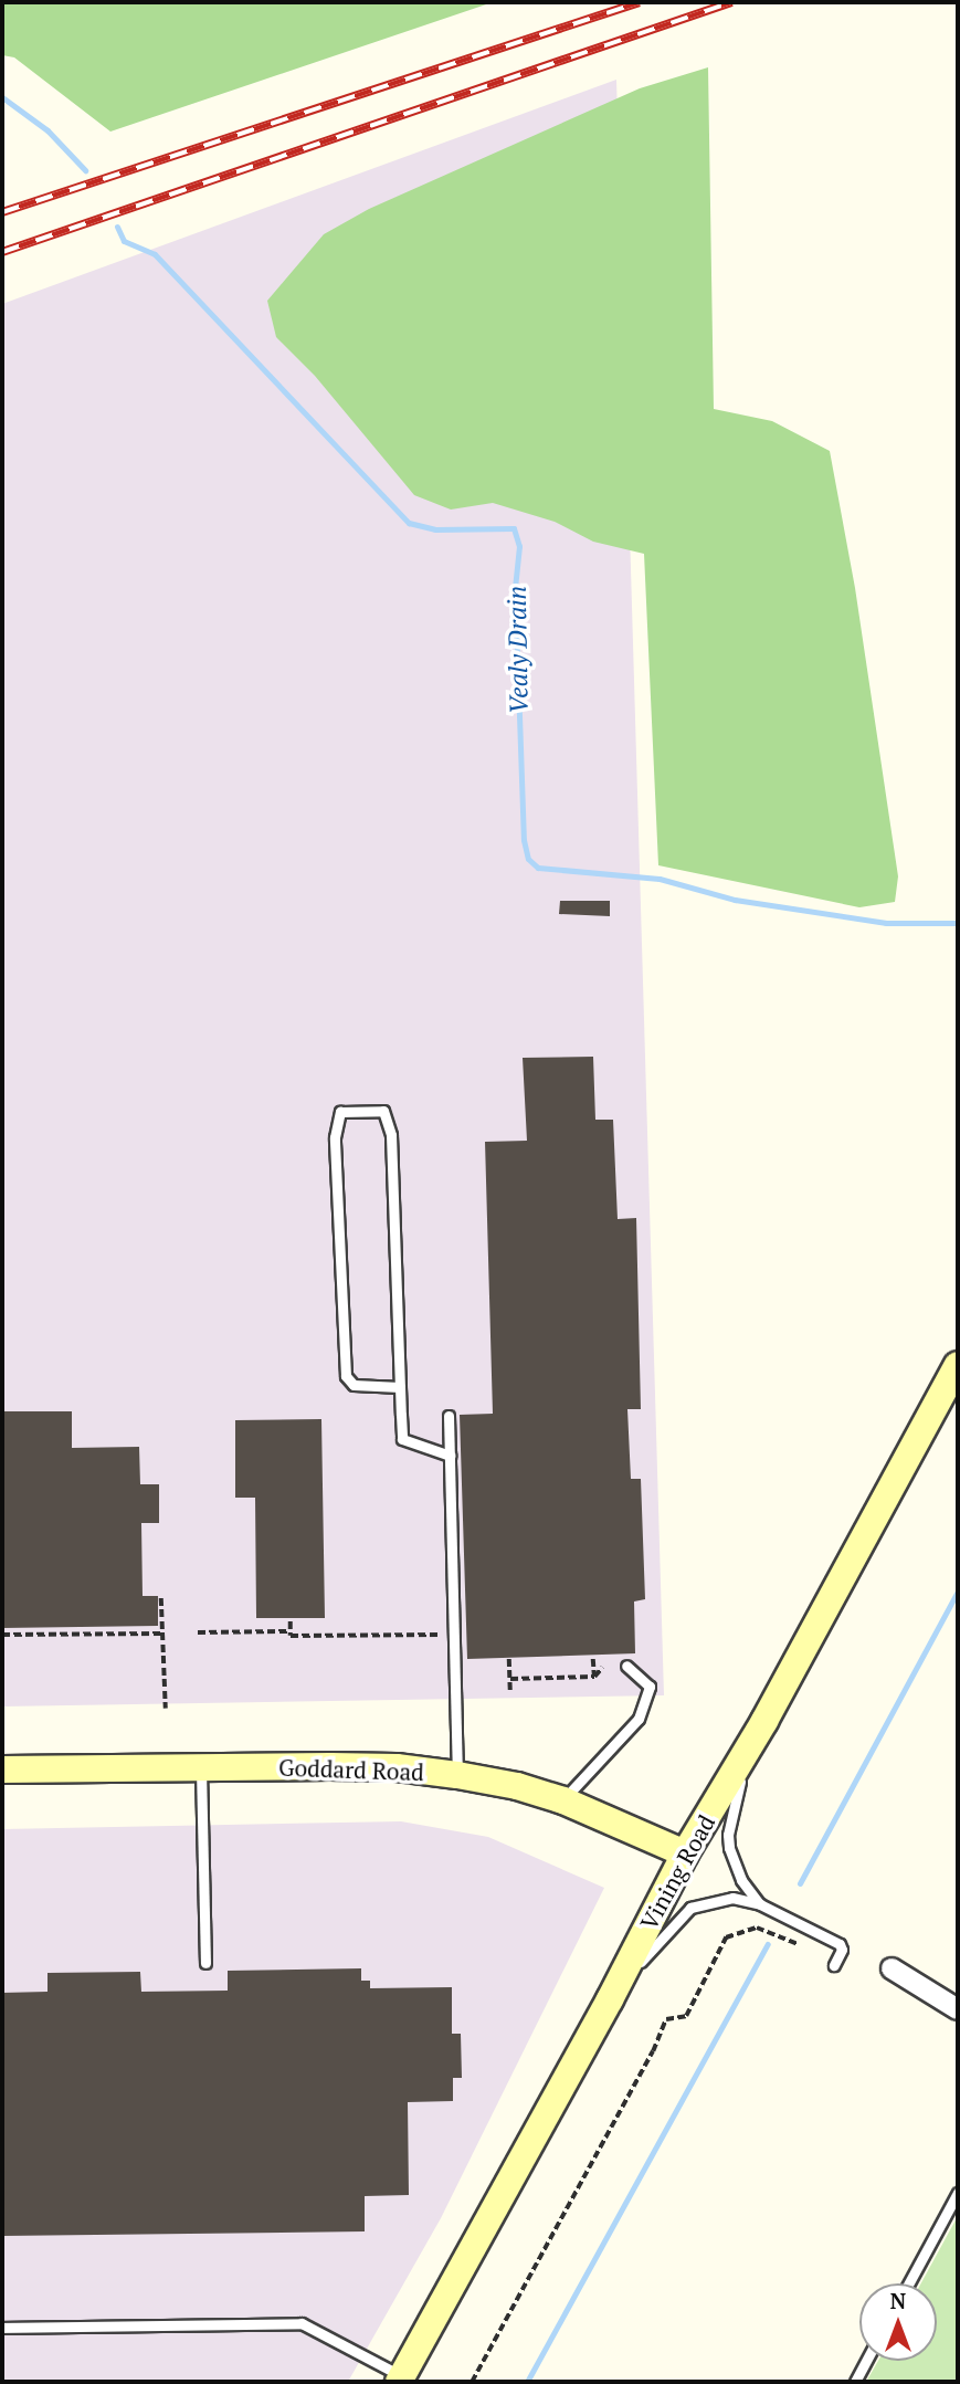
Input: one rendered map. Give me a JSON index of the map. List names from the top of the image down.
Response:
{
  "streets": {
    "main road": ["Goddard Road", "Vining Road"]
  },
  "crossings": [
    ["Goddard Road", "Vining Road"]
  ],
  "water": ["Vealy Drain"],
  "north": "top"
}
